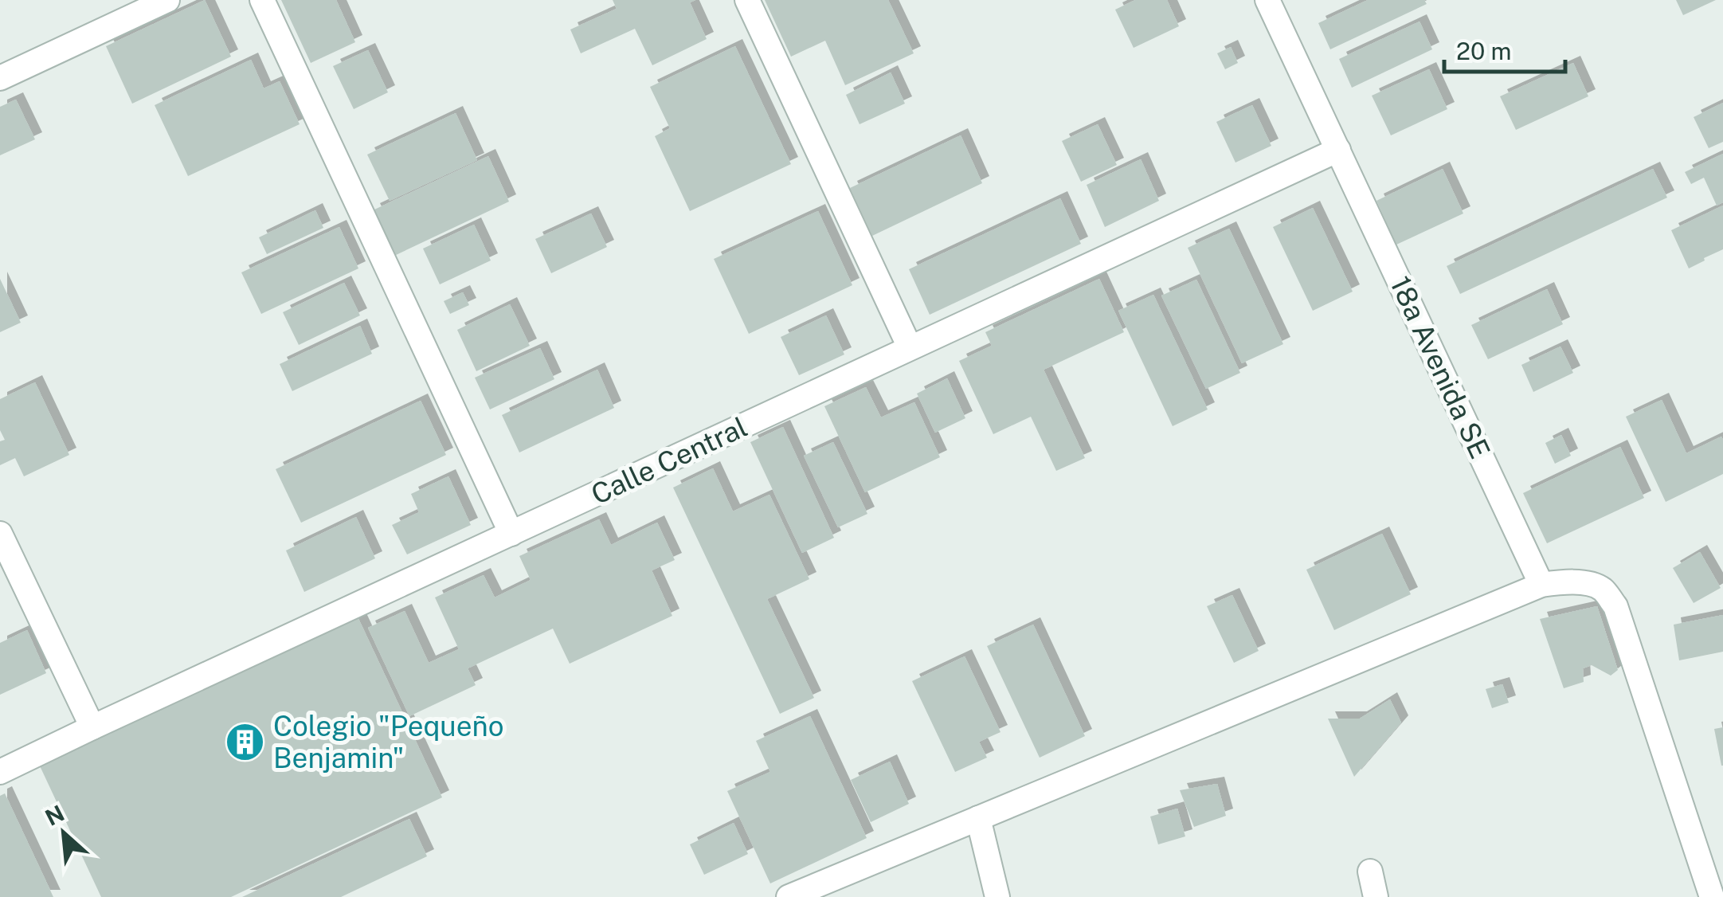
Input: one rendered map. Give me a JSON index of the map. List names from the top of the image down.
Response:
{
  "streets": {
    "street": ["18a Avenida SE", "Calle Central"]
  },
  "crossings": [
    ["18a Avenida SE", "Calle Central"]
  ],
  "places": {
    "building": ["Colegio \"Pequeño Benjamin\""]
  },
  "scale_bar": "20 m",
  "north": "top left"
}
